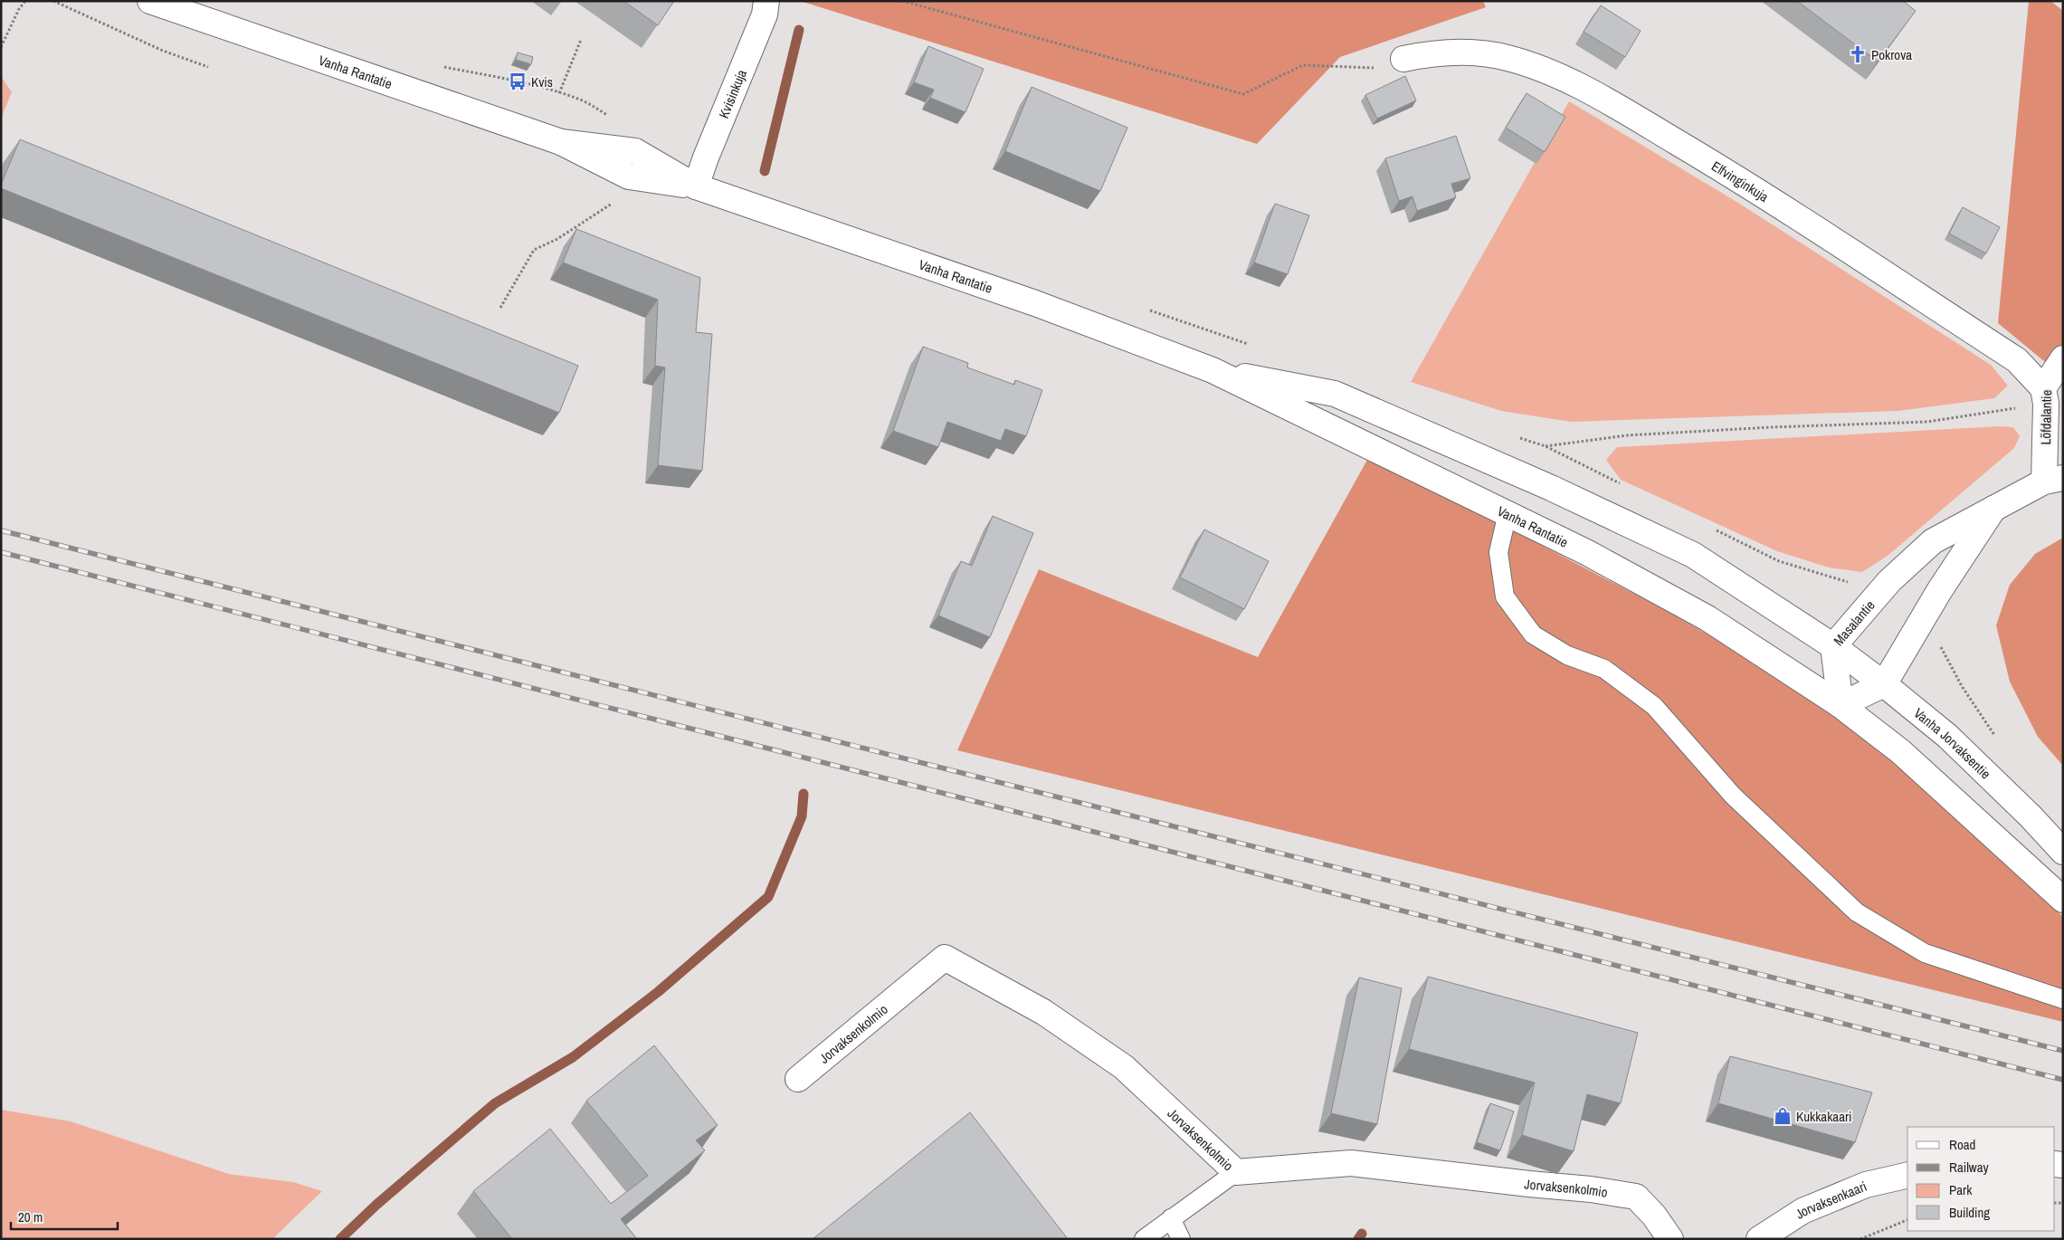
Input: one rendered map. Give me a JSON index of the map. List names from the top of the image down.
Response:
{
  "streets": {
    "main road": [
      "Vanha Rantatie",
      "Kvisinkuja",
      "Elfvinginkuja",
      "Löfdalantie",
      "Masalantie",
      "Vanha Jorvaksentie",
      "Jorvaksenkolmio",
      "Jorvaksenkaari"
    ]
  },
  "crossings": [
    ["Vanha Rantatie", "Kvisinkuja"],
    ["Vanha Rantatie", "Masalantie"],
    ["Vanha Rantatie", "Vanha Jorvaksentie"],
    ["Elfvinginkuja", "Löfdalantie"],
    ["Löfdalantie", "Masalantie"],
    ["Masalantie", "Vanha Jorvaksentie"]
  ],
  "places": {
    "church": ["Pokrova"],
    "bus stop": ["Kvis"],
    "shop": ["Kukkakaari"]
  },
  "legend": [
    "Road",
    "Railway",
    "Park",
    "Building"
  ],
  "scale_bar": "20 m"
}
